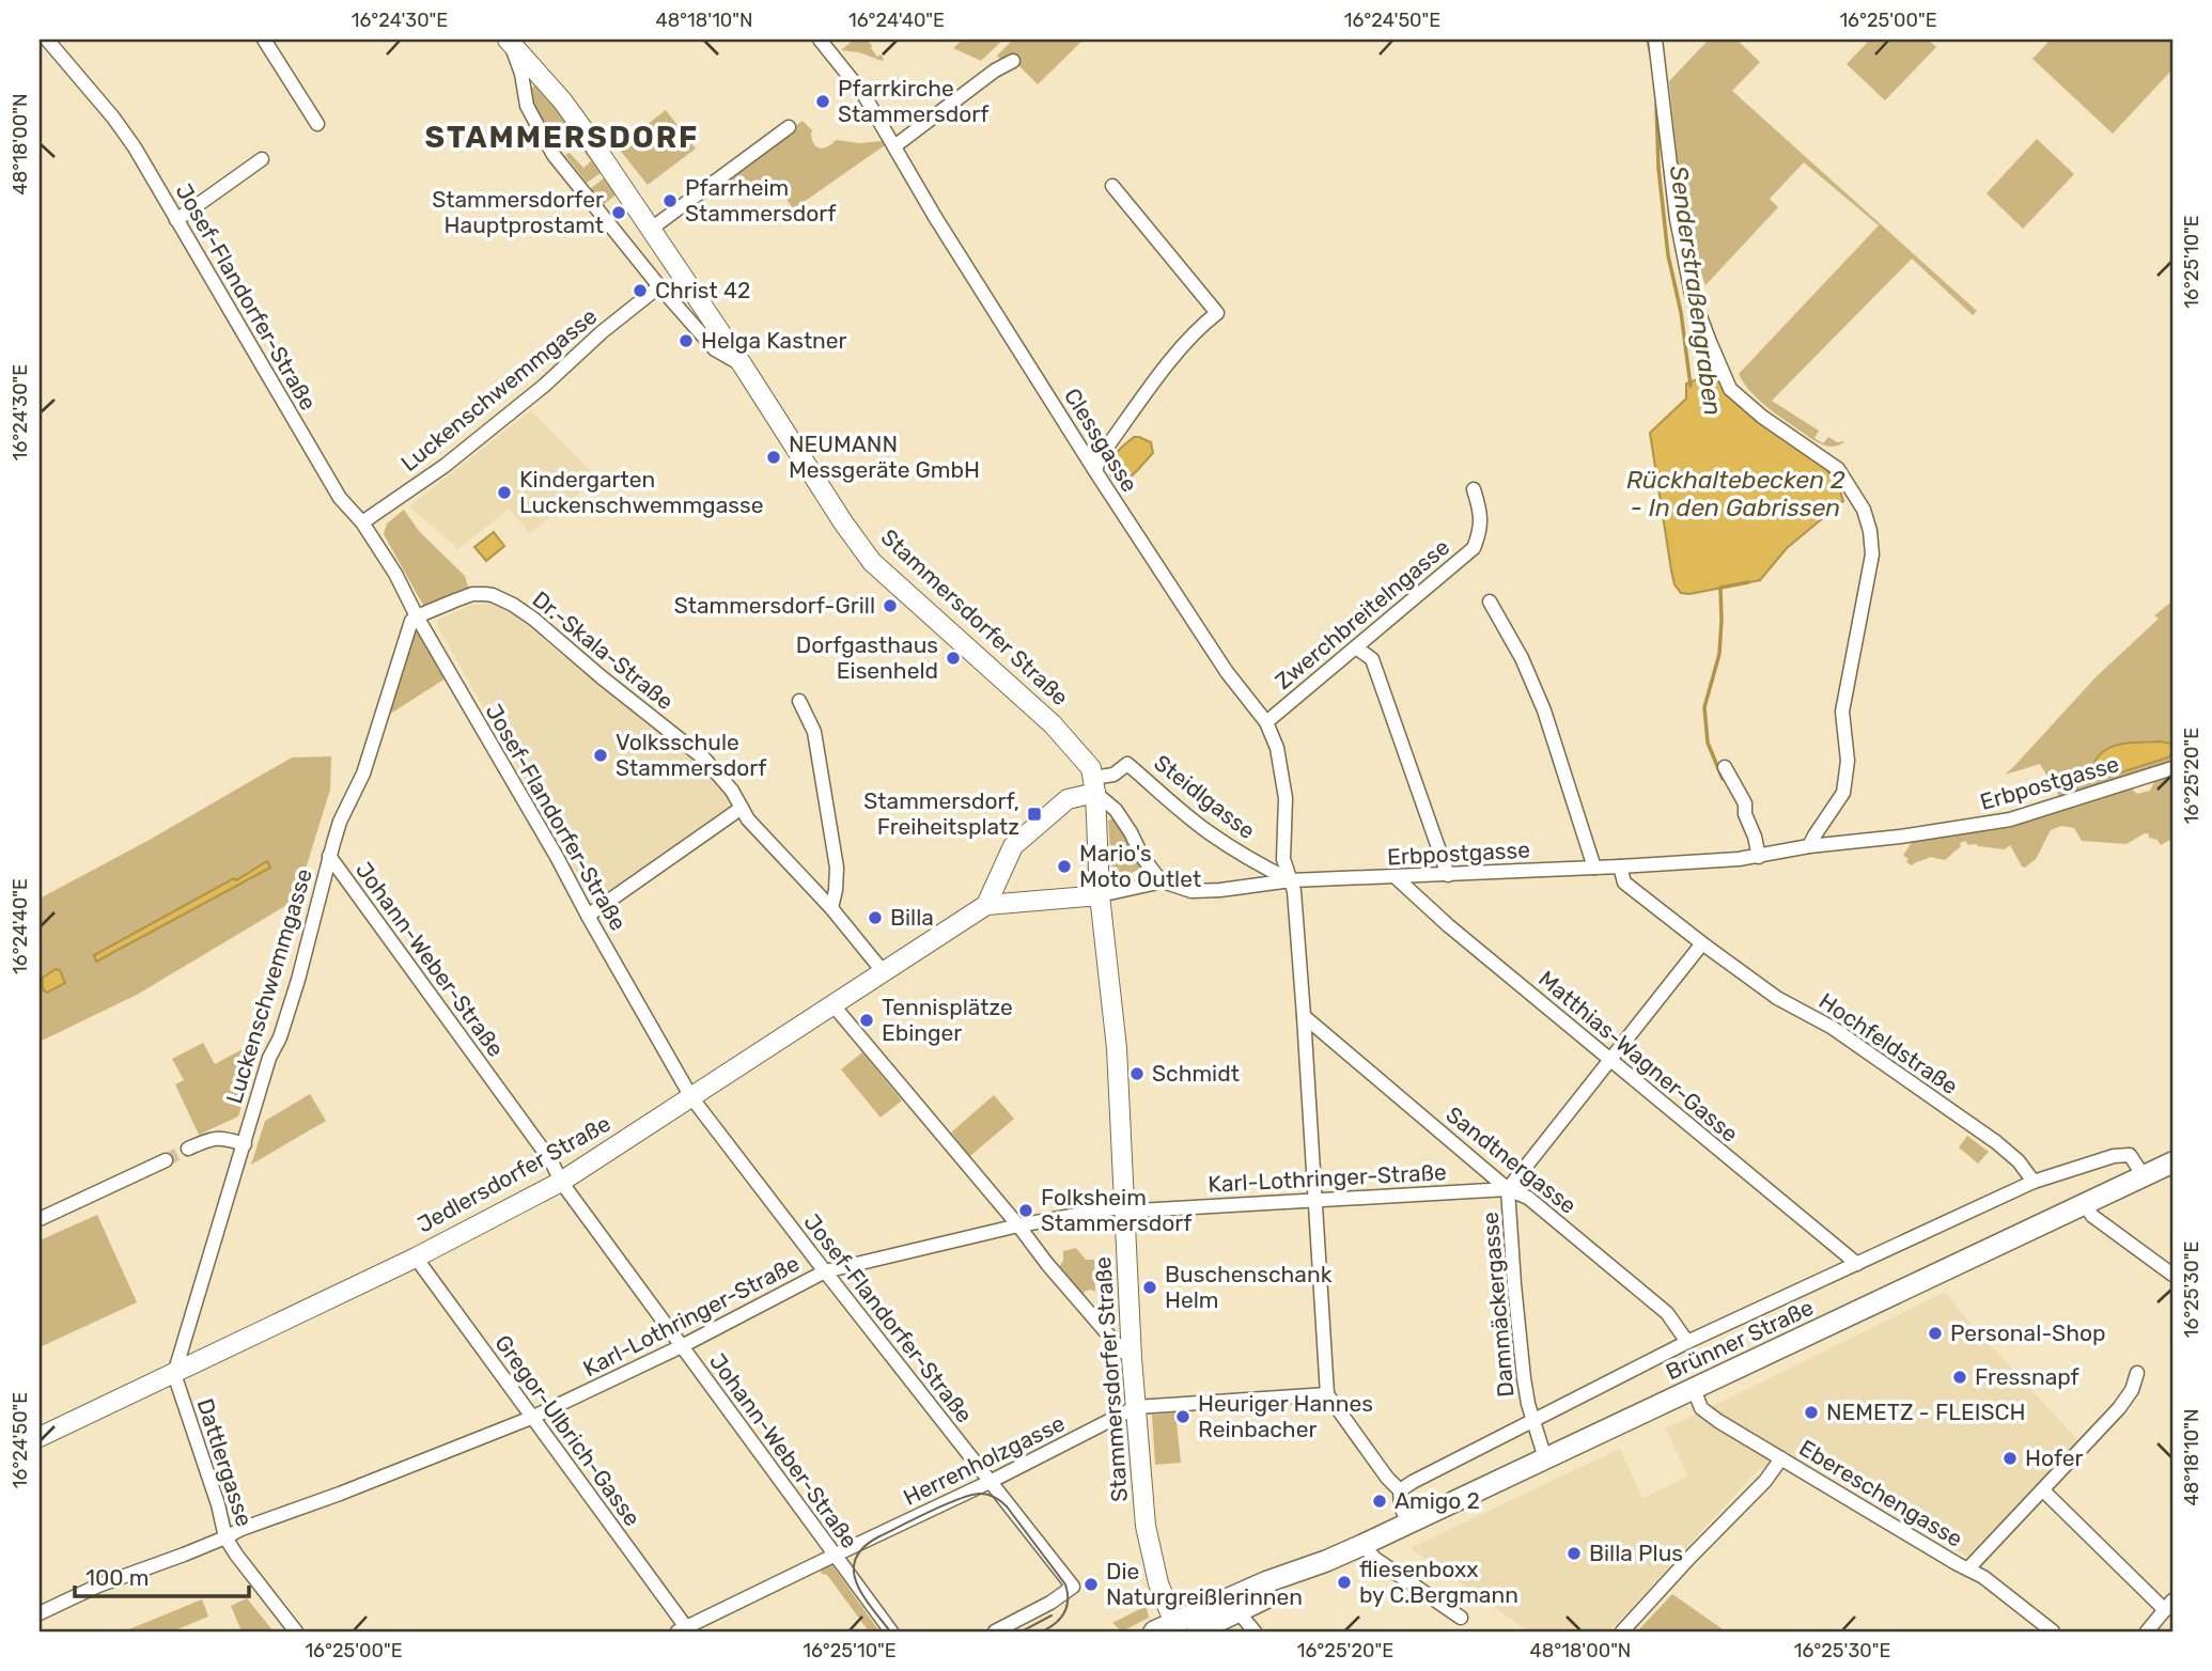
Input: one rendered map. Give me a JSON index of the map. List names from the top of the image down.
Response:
{
  "streets": {
    "main road": ["Stammersdorfer Straße", "Jedlersdorfer Straße", "Brünner Straße"],
    "street": [
      "Josef-Flandorfer-Straße",
      "Luckenschwemmgasse",
      "Clessgasse",
      "Zwerchbreitelngasse",
      "Dr.-Skala-Straße",
      "Erbpostgasse",
      "Steidlgasse",
      "Johann-Weber-Straße",
      "Hochfeldstraße",
      "Matthias-Wagner-Gasse",
      "Sandtnergasse",
      "Karl-Lothringer-Straße",
      "Dammäckergasse",
      "Gregor-Ulbrich-Gasse",
      "Herrenholzgasse",
      "Dattlergasse",
      "Ebereschengasse"
    ]
  },
  "crossings": [
    ["Josef-Flandorfer-Straße", "Luckenschwemmgasse"],
    ["Josef-Flandorfer-Straße", "Dr.-Skala-Straße"],
    ["Josef-Flandorfer-Straße", "Jedlersdorfer Straße"],
    ["Josef-Flandorfer-Straße", "Karl-Lothringer-Straße"],
    ["Josef-Flandorfer-Straße", "Herrenholzgasse"],
    ["Luckenschwemmgasse", "Stammersdorfer Straße"],
    ["Luckenschwemmgasse", "Dr.-Skala-Straße"],
    ["Luckenschwemmgasse", "Johann-Weber-Straße"],
    ["Luckenschwemmgasse", "Jedlersdorfer Straße"],
    ["Luckenschwemmgasse", "Dattlergasse"],
    ["Clessgasse", "Zwerchbreitelngasse"],
    ["Clessgasse", "Erbpostgasse"],
    ["Clessgasse", "Steidlgasse"],
    ["Clessgasse", "Sandtnergasse"],
    ["Clessgasse", "Karl-Lothringer-Straße"],
    ["Clessgasse", "Herrenholzgasse"],
    ["Stammersdorfer Straße", "Steidlgasse"],
    ["Stammersdorfer Straße", "Karl-Lothringer-Straße"],
    ["Stammersdorfer Straße", "Brünner Straße"],
    ["Stammersdorfer Straße", "Herrenholzgasse"],
    ["Dr.-Skala-Straße", "Jedlersdorfer Straße"],
    ["Erbpostgasse", "Steidlgasse"],
    ["Erbpostgasse", "Hochfeldstraße"],
    ["Erbpostgasse", "Matthias-Wagner-Gasse"],
    ["Johann-Weber-Straße", "Jedlersdorfer Straße"],
    ["Johann-Weber-Straße", "Karl-Lothringer-Straße"],
    ["Johann-Weber-Straße", "Herrenholzgasse"],
    ["Hochfeldstraße", "Dammäckergasse"],
    ["Hochfeldstraße", "Brünner Straße"],
    ["Matthias-Wagner-Gasse", "Dammäckergasse"],
    ["Matthias-Wagner-Gasse", "Brünner Straße"],
    ["Sandtnergasse", "Karl-Lothringer-Straße"],
    ["Sandtnergasse", "Dammäckergasse"],
    ["Sandtnergasse", "Brünner Straße"],
    ["Jedlersdorfer Straße", "Gregor-Ulbrich-Gasse"],
    ["Jedlersdorfer Straße", "Dattlergasse"],
    ["Karl-Lothringer-Straße", "Dammäckergasse"],
    ["Karl-Lothringer-Straße", "Gregor-Ulbrich-Gasse"],
    ["Karl-Lothringer-Straße", "Dattlergasse"],
    ["Dammäckergasse", "Brünner Straße"],
    ["Brünner Straße", "Ebereschengasse"],
    ["Gregor-Ulbrich-Gasse", "Herrenholzgasse"]
  ],
  "districts": ["STAMMERSDORF"],
  "water": ["Senderstraßengraben", "Rückhaltebecken 2 - In den Gabrissen"],
  "places": {
    "other": [
      "Pfarrkirche Stammersdorf",
      "Pfarrheim Stammersdorf",
      "Stammersdorfer Hauptprostamt",
      "Christ 42",
      "Helga Kastner",
      "NEUMANN Messgeräte GmbH",
      "Kindergarten Luckenschwemmgasse",
      "Stammersdorf-Grill",
      "Dorfgasthaus Eisenheld",
      "Volksschule Stammersdorf",
      "Mario's Moto Outlet",
      "Billa",
      "Tennisplätze Ebinger",
      "Schmidt",
      "Folksheim Stammersdorf",
      "Buschenschank Helm",
      "Personal-Shop",
      "Fressnapf",
      "NEMETZ - FLEISCH",
      "Heuriger Hannes Reinbacher",
      "Hofer",
      "Amigo 2",
      "Billa Plus",
      "fliesenboxx by C.Bergmann",
      "Die Naturgreißlerinnen"
    ],
    "transit": ["Stammersdorf, Freiheitsplatz"]
  },
  "scale_bar": "100 m",
  "coordinates": [
    "16°24'30\"E",
    "48°18'10\"N",
    "16°24'40\"E",
    "16°24'50\"E",
    "16°25'00\"E",
    "48°18'00\"N",
    "16°25'10\"E",
    "16°25'20\"E",
    "16°25'30\"E"
  ]
}
